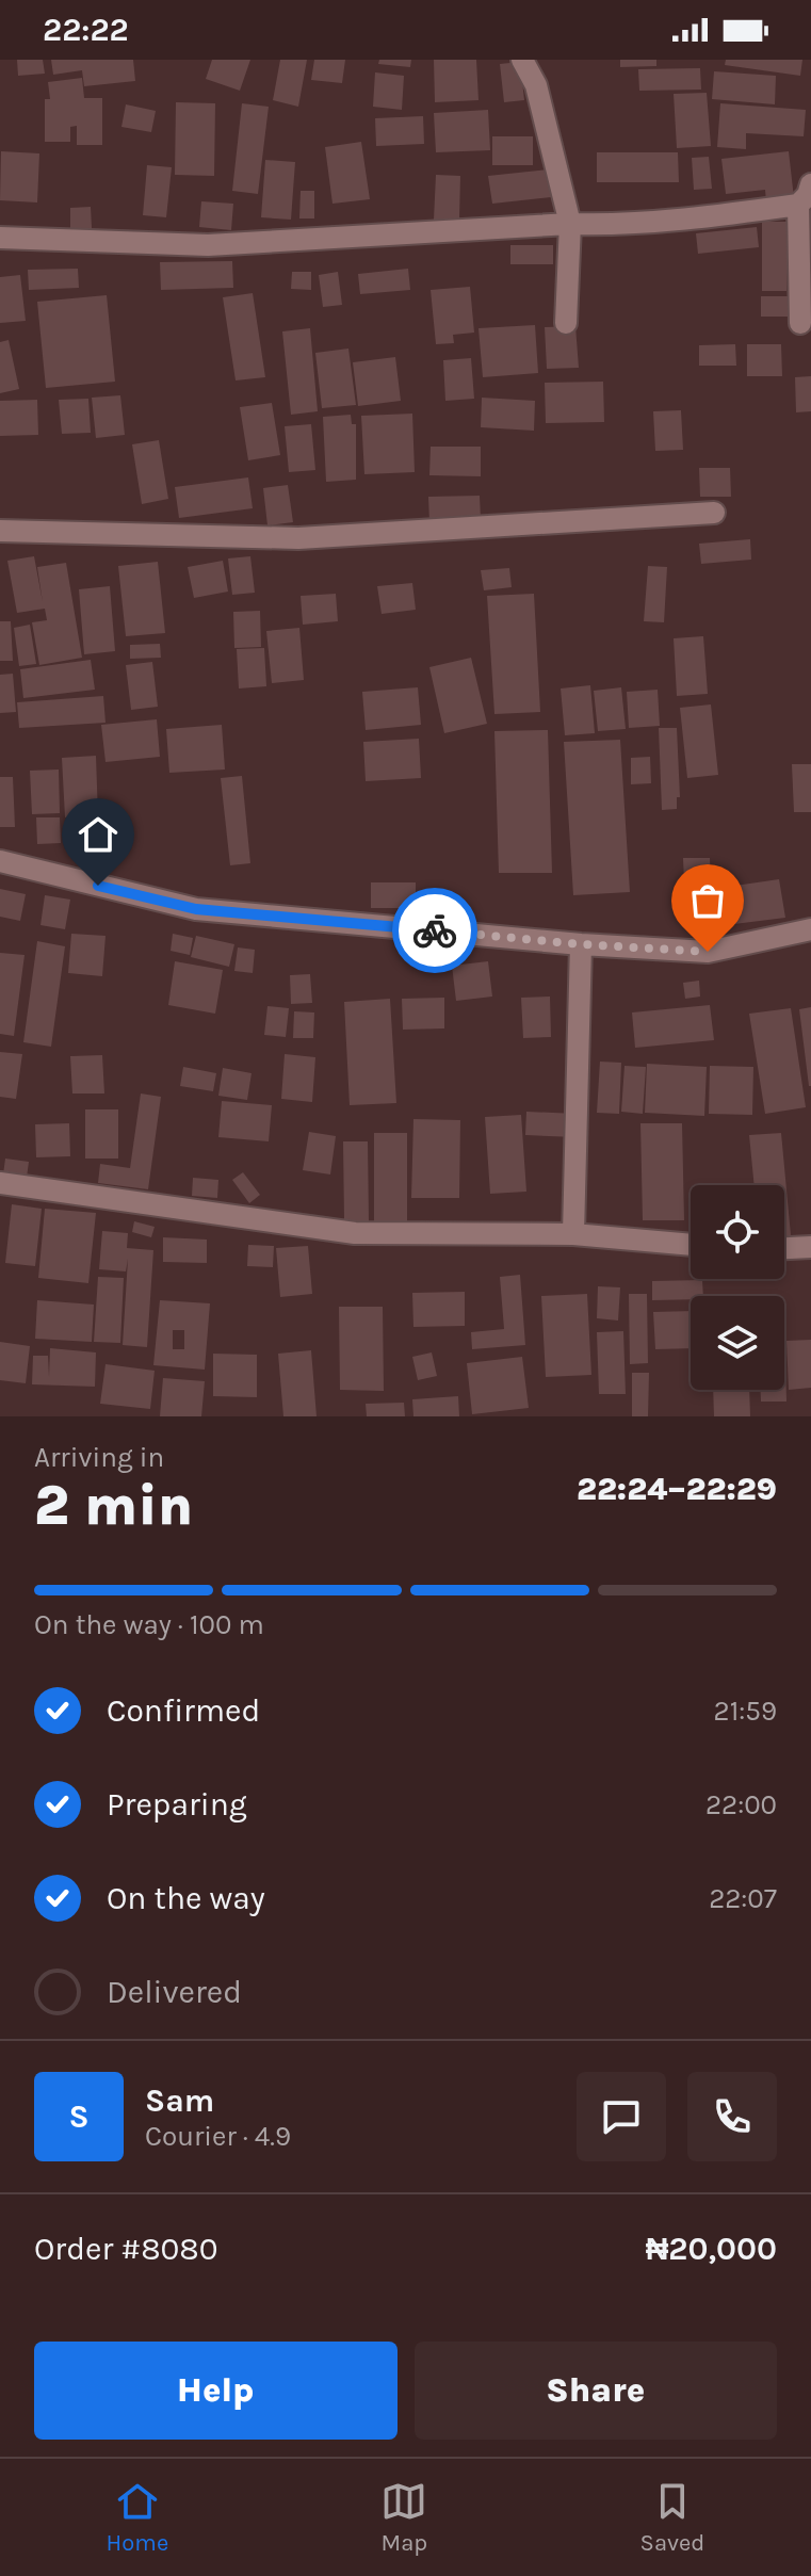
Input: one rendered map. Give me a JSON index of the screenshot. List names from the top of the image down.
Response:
{
  "page": {
    "status": "22:22",
    "heading": ["2 min", "Arriving in", "22:24–22:29"],
    "panel": [
      "Sam",
      "Courier · 4.9",
      "Order #8080",
      "₦20,000"
    ],
    "bar": "On the way · 100 m",
    "list": [
      ["Confirmed", "21:59"],
      ["Preparing", "22:00"],
      ["On the way", "22:07"],
      "Delivered"
    ],
    "round": "S",
    "buttons": ["Help", "Share"],
    "tabs": ["Home", "Map", "Saved"]
  }
}
